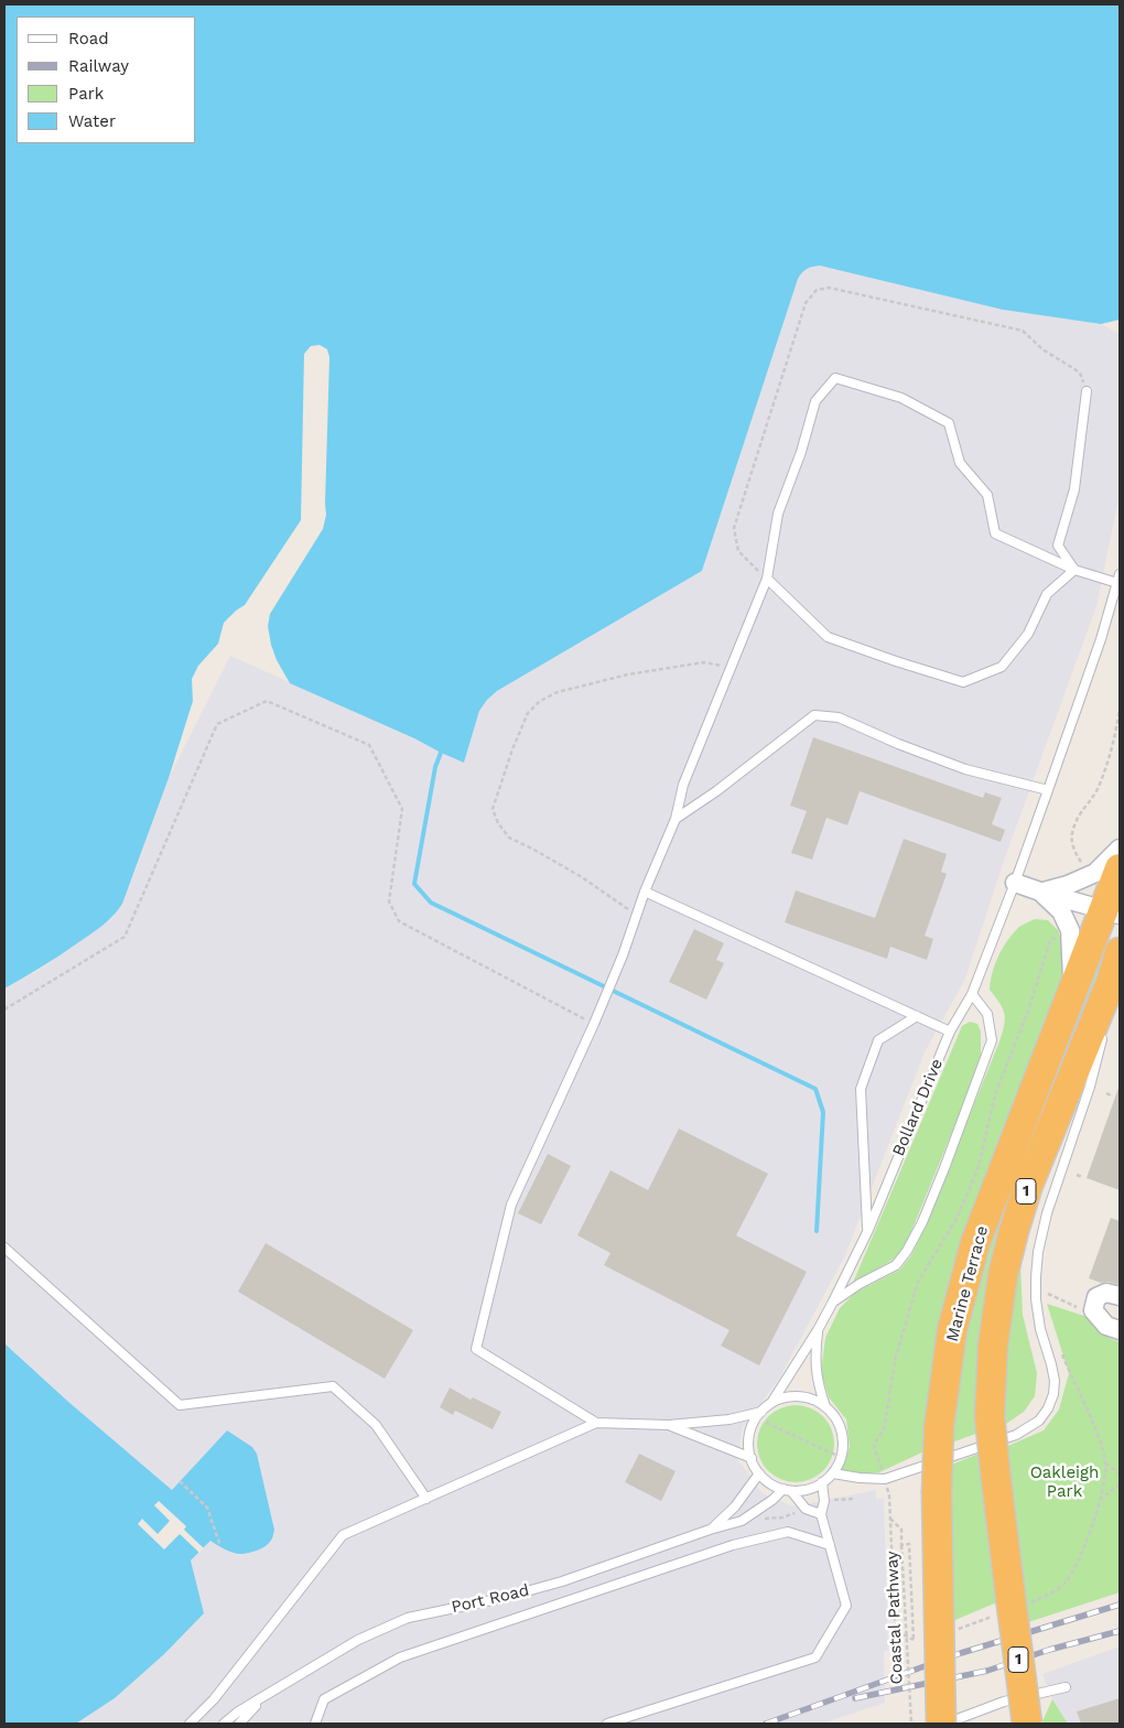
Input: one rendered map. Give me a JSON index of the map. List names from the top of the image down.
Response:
{
  "streets": {
    "highway": ["1", "Marine Terrace"],
    "lane": ["Bollard Drive", "Port Road"],
    "path": ["Coastal Pathway"]
  },
  "crossings": [
    ["Bollard Drive", "Port Road"]
  ],
  "parks": ["Oakleigh Park"],
  "legend": [
    "Road",
    "Railway",
    "Park",
    "Water"
  ]
}
